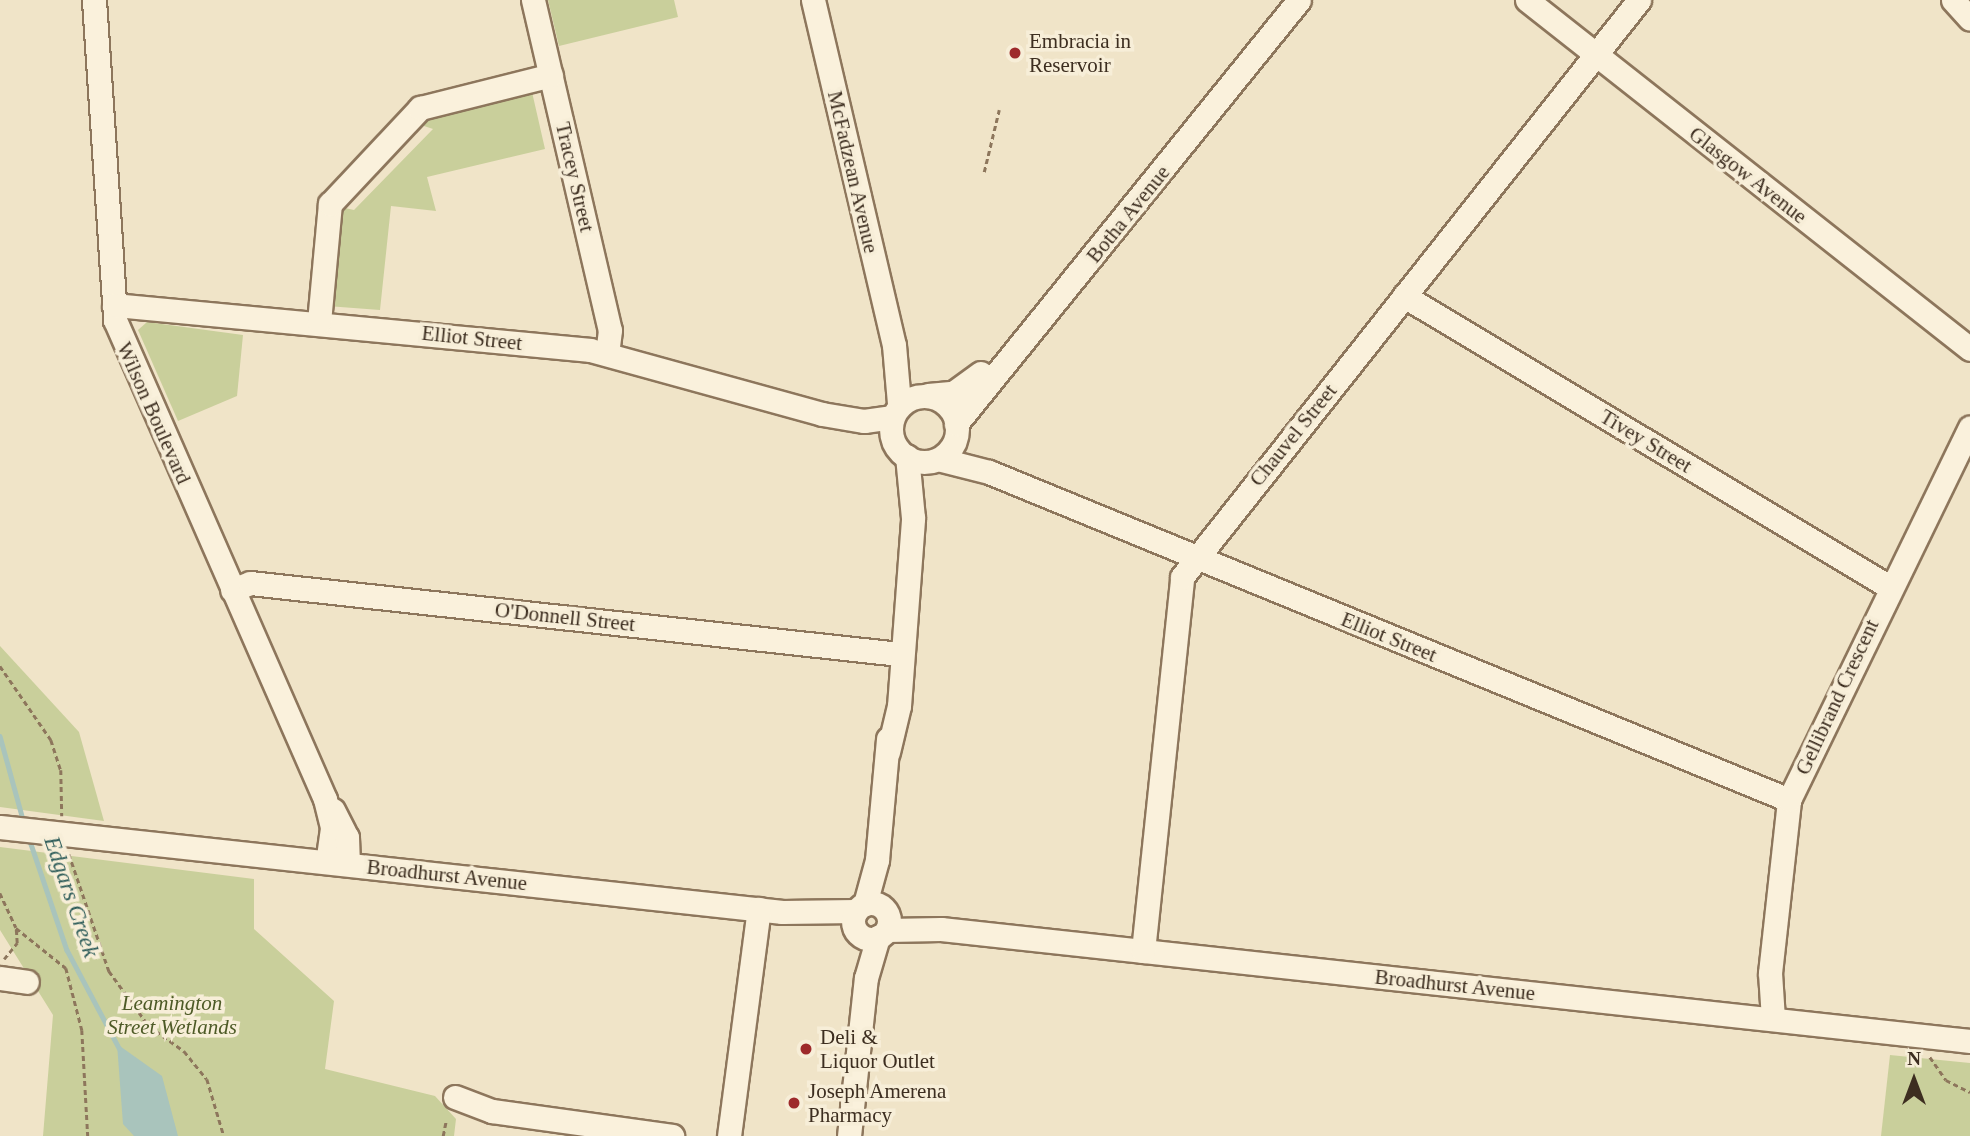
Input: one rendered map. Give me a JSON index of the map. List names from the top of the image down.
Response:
{
  "streets": {
    "street": [
      "McFadzean Avenue",
      "Glasgow Avenue",
      "Tracey Street",
      "Botha Avenue",
      "Elliot Street",
      "Wilson Boulevard",
      "Chauvel Street",
      "Tivey Street",
      "O'Donnell Street",
      "Gellibrand Crescent",
      "Broadhurst Avenue"
    ]
  },
  "crossings": [
    ["McFadzean Avenue", "Botha Avenue"],
    ["McFadzean Avenue", "Elliot Street"],
    ["Glasgow Avenue", "Chauvel Street"],
    ["Tracey Street", "Elliot Street"],
    ["Botha Avenue", "Elliot Street"],
    ["Elliot Street", "Wilson Boulevard"],
    ["Elliot Street", "Chauvel Street"],
    ["Elliot Street", "Gellibrand Crescent"],
    ["Wilson Boulevard", "O'Donnell Street"],
    ["Wilson Boulevard", "Broadhurst Avenue"],
    ["Chauvel Street", "Tivey Street"],
    ["Chauvel Street", "Broadhurst Avenue"],
    ["Tivey Street", "Gellibrand Crescent"],
    ["Gellibrand Crescent", "Broadhurst Avenue"]
  ],
  "water": ["Edgars Creek"],
  "parks": ["Leamington Street Wetlands"],
  "places": ["Embracia in Reservoir", "Deli & Liquor Outlet", "Joseph Amerena Pharmacy"],
  "north": "top"
}
